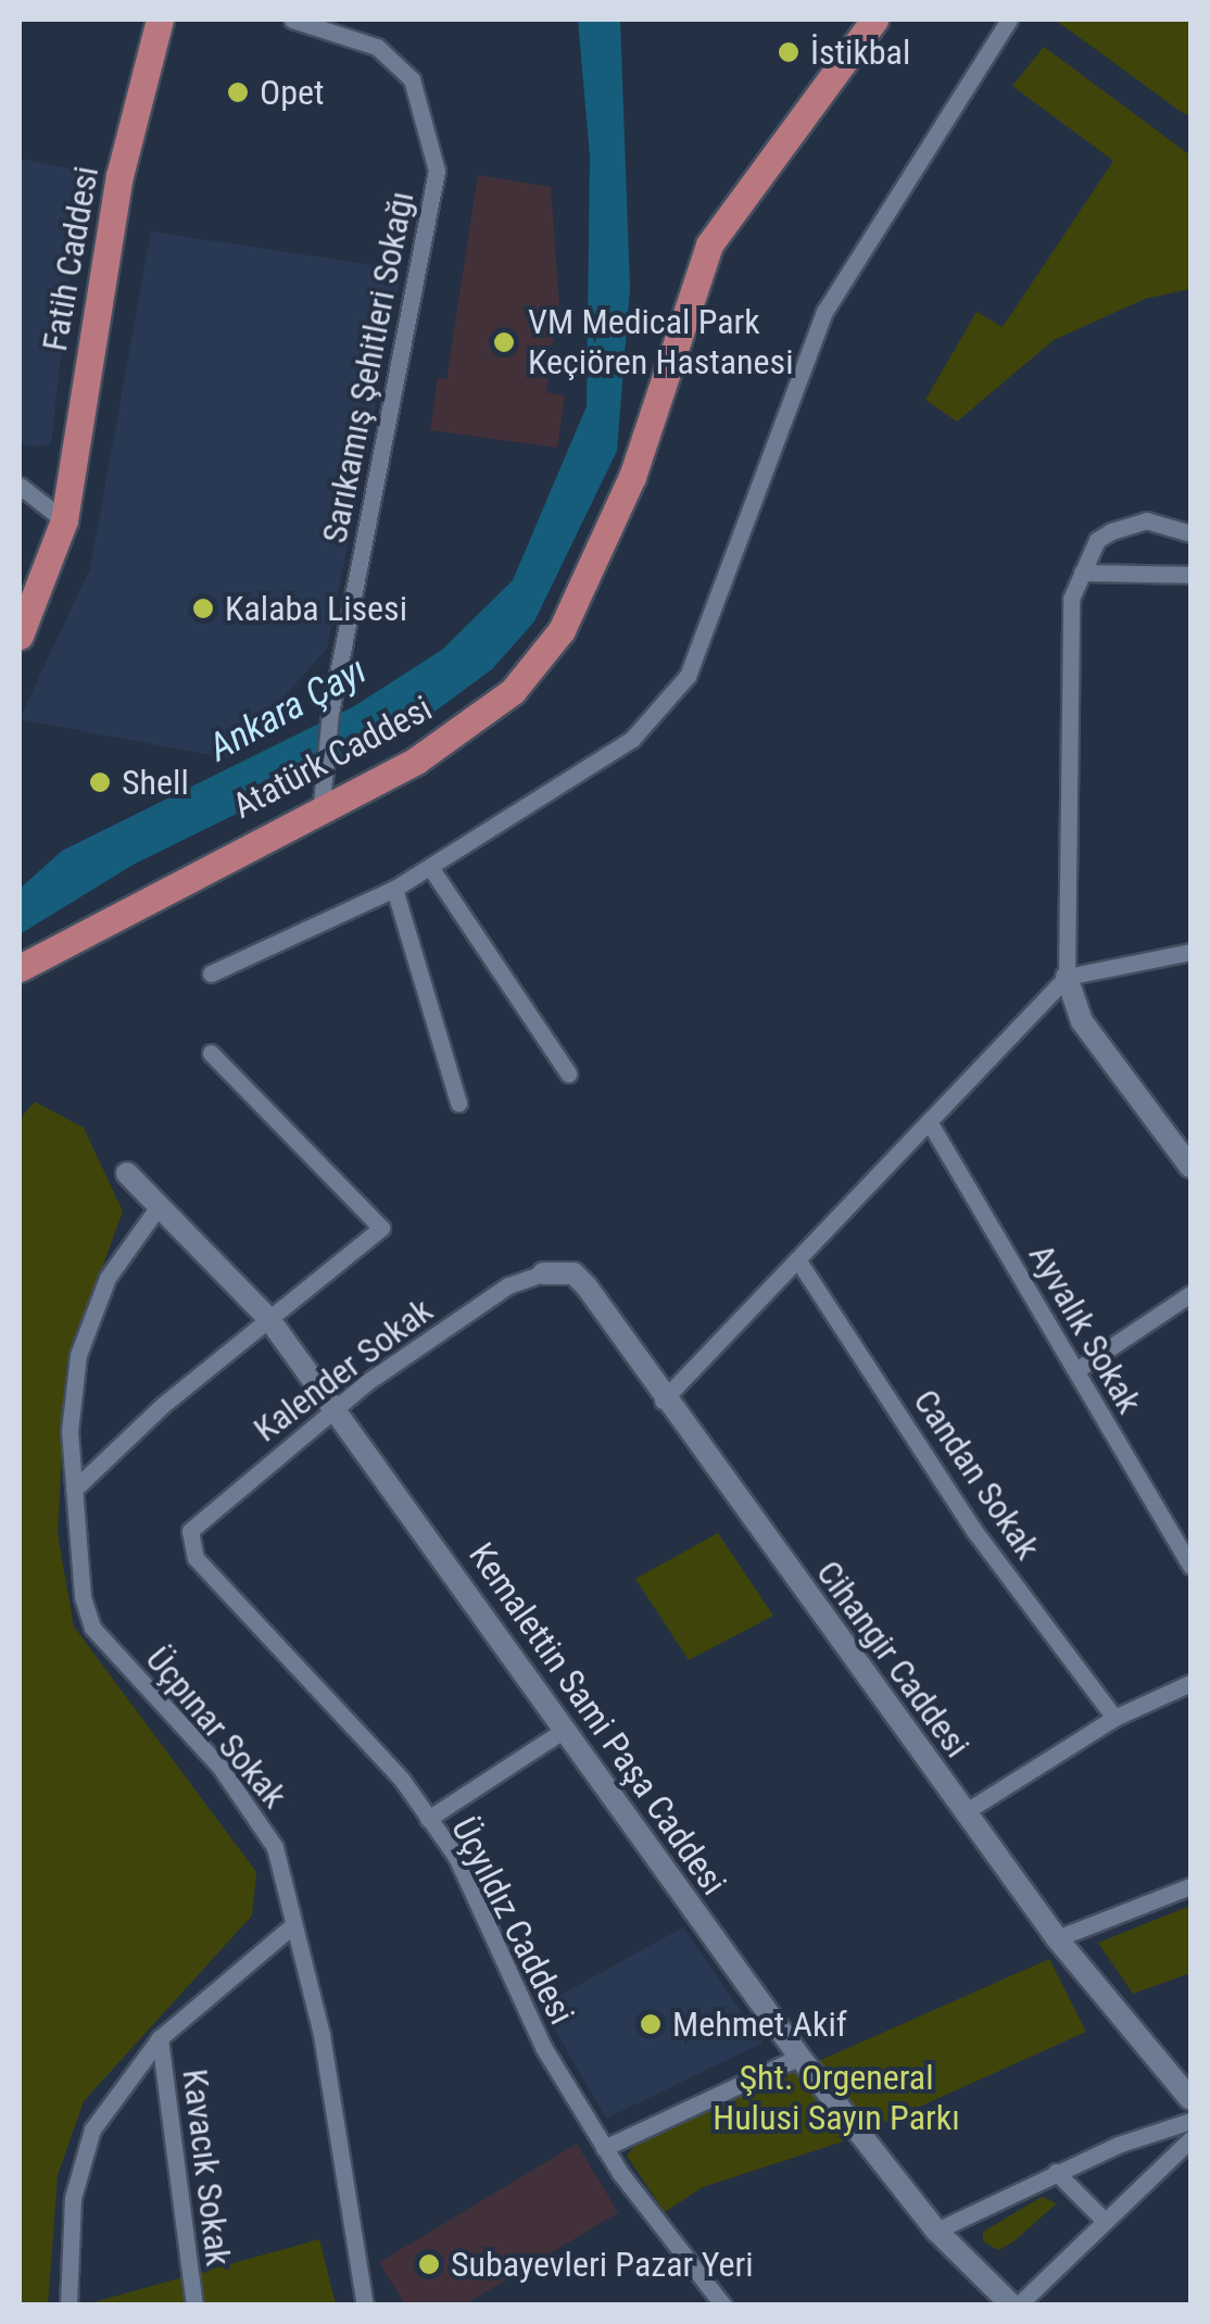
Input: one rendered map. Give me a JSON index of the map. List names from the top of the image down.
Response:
{
  "streets": {
    "main road": ["Fatih Caddesi", "Atatürk Caddesi"],
    "street": [
      "Sarıkamış Şehitleri Sokağı",
      "Ayvalık Sokak",
      "Kalender Sokak",
      "Candan Sokak",
      "Cihangir Caddesi",
      "Kemalettin Sami Paşa Caddesi",
      "Üçpınar Sokak",
      "Üçyıldız Caddesi",
      "Kavacık Sokak"
    ]
  },
  "crossings": [
    ["Sarıkamış Şehitleri Sokağı", "Atatürk Caddesi"],
    ["Kalender Sokak", "Cihangir Caddesi"],
    ["Kalender Sokak", "Kemalettin Sami Paşa Caddesi"],
    ["Kalender Sokak", "Üçyıldız Caddesi"],
    ["Kemalettin Sami Paşa Caddesi", "Üçpınar Sokak"]
  ],
  "water": ["Ankara Çayı"],
  "parks": ["Şht. Orgeneral Hulusi Sayın Parkı"],
  "places": [
    "İstikbal",
    "Opet",
    "VM Medical Park Keçiören Hastanesi",
    "Kalaba Lisesi",
    "Shell",
    "Mehmet Akif",
    "Subayevleri Pazar Yeri"
  ]
}
